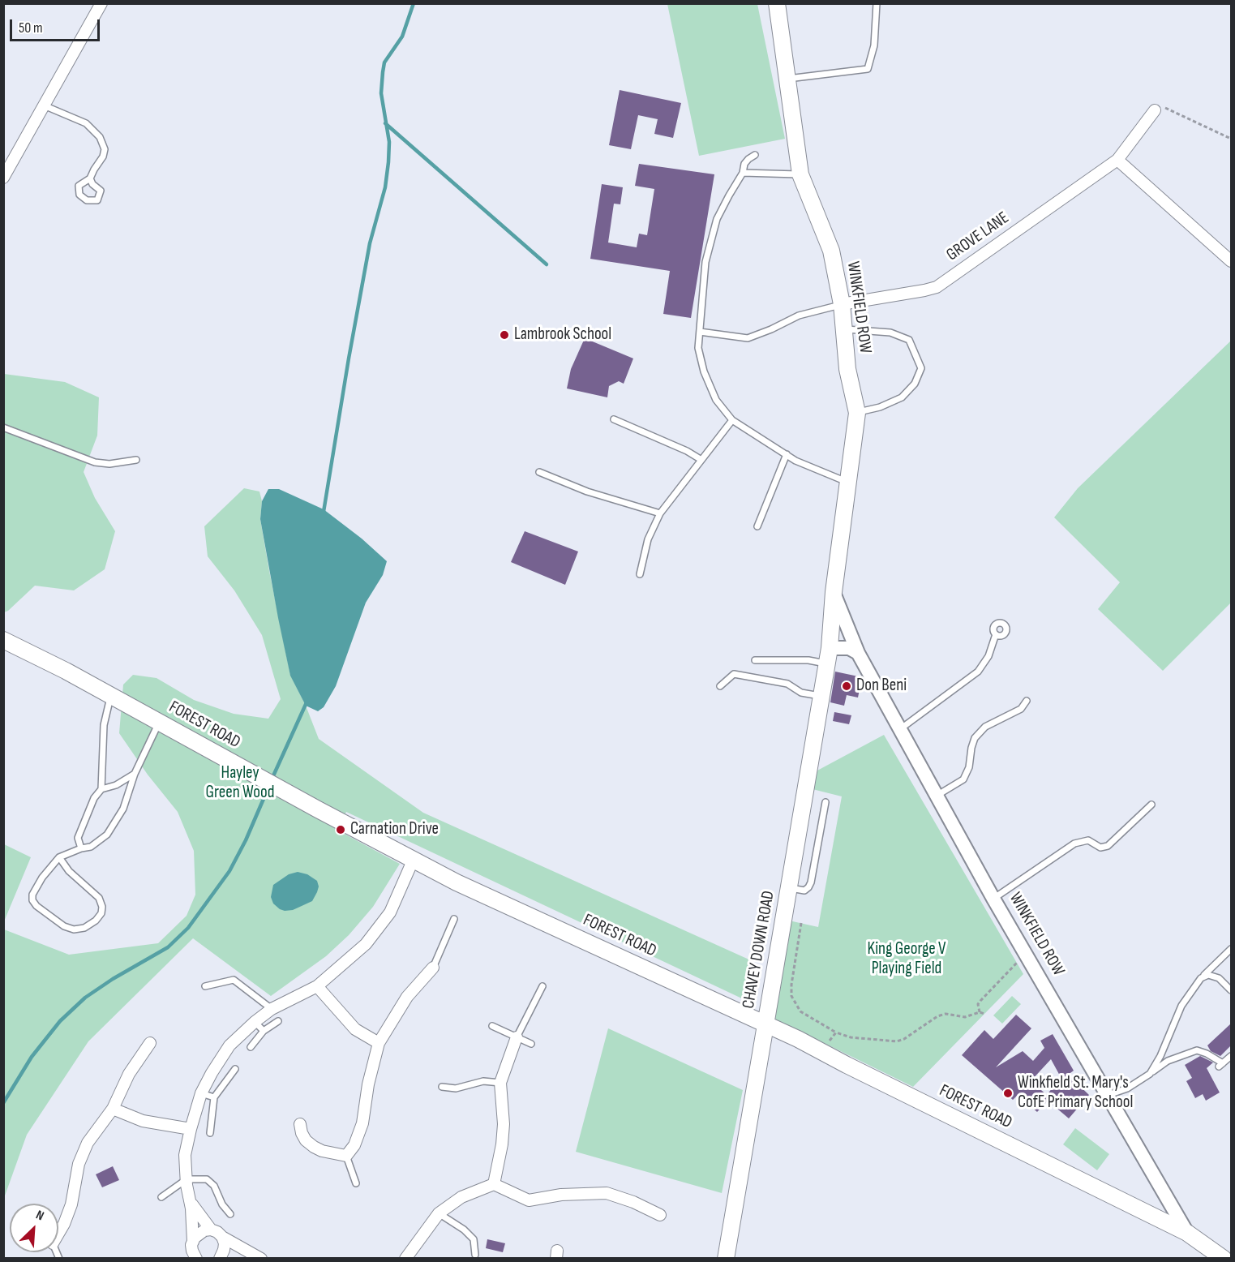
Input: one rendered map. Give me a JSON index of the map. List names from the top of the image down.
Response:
{
  "streets": {
    "main road": ["WINKFIELD ROW", "FOREST ROAD", "CHAVEY DOWN ROAD"],
    "street": ["GROVE LANE"]
  },
  "crossings": [
    ["GROVE LANE", "WINKFIELD ROW"],
    ["WINKFIELD ROW", "FOREST ROAD"],
    ["WINKFIELD ROW", "CHAVEY DOWN ROAD"],
    ["FOREST ROAD", "CHAVEY DOWN ROAD"]
  ],
  "parks": ["Hayley Green Wood", "King George V Playing Field"],
  "places": [
    "Lambrook School",
    "Don Beni",
    "Carnation Drive",
    "Winkfield St. Mary's CofE Primary School"
  ],
  "scale_bar": "50 m",
  "north": "top right"
}
